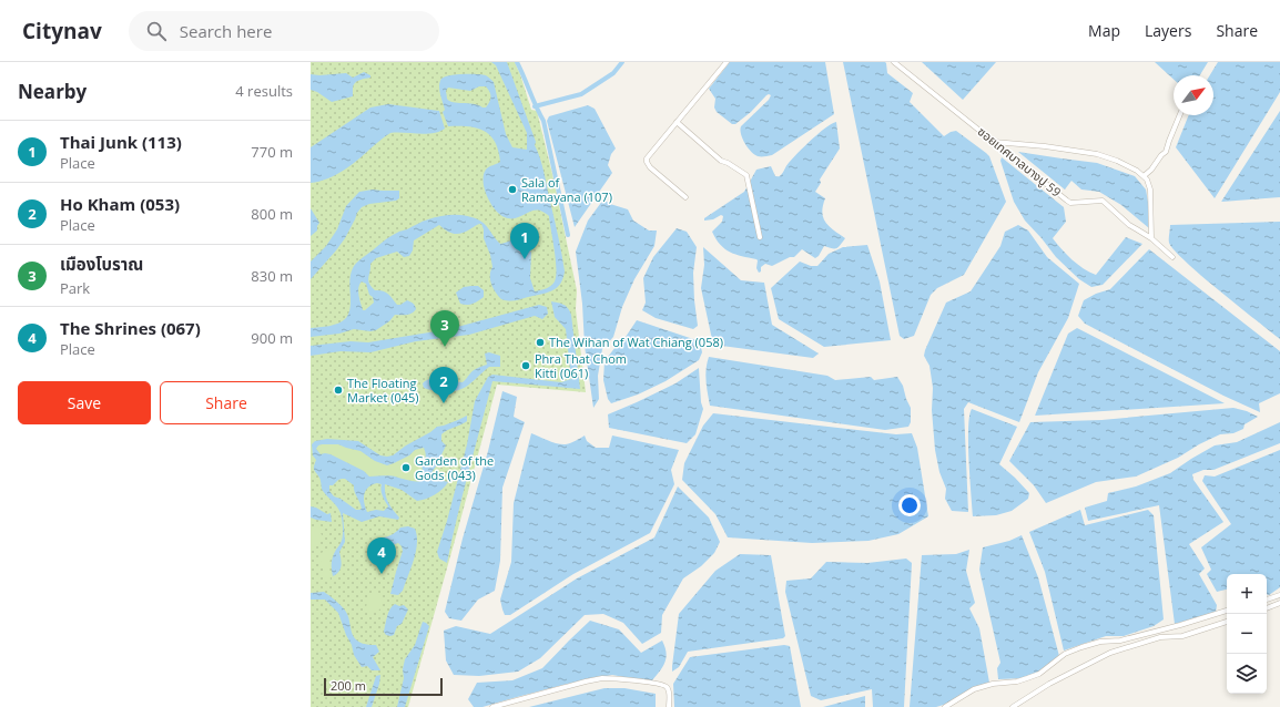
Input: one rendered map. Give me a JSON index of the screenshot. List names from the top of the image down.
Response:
{
  "streets": {
    "street": ["ซอยเทศบาลบางปู 59"]
  },
  "places": [
    "Sala of Ramayana (107)",
    "The Wihan of Wat Chiang (058)",
    "Phra That Chom Kitti (061)",
    "The Floating Market (045)",
    "Garden of the Gods (043)"
  ],
  "scale_bar": "200 m",
  "north": "top right",
  "page": {
    "header": "Citynav",
    "search": "Search here",
    "nav": ["Map", "Layers", "Share"],
    "heading": ["Nearby", "4 results"],
    "list": [
      {
        "mark": "1",
        "name": "Thai Junk (113)",
        "note": "Place",
        "value": "770 m"
      },
      {
        "mark": "2",
        "name": "Ho Kham (053)",
        "note": "Place",
        "value": "800 m"
      },
      {
        "mark": "3",
        "name": "เมืองโบราณ",
        "note": "Park",
        "value": "830 m"
      },
      {
        "mark": "4",
        "name": "The Shrines (067)",
        "note": "Place",
        "value": "900 m"
      }
    ],
    "pins": [
      "1",
      "3",
      "2",
      "4"
    ],
    "buttons": ["Save", "Share"],
    "map_buttons": ["+", "−"],
    "scale": "200 m"
  }
}
